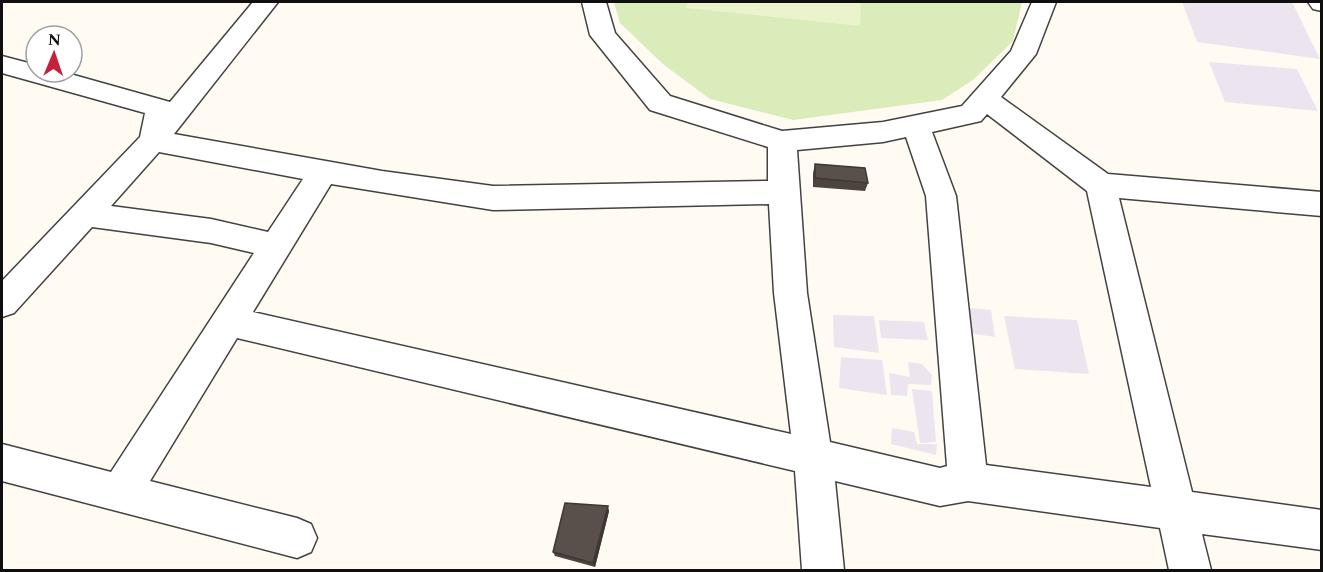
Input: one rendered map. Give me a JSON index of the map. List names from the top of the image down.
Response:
{
  "north": "top"
}
